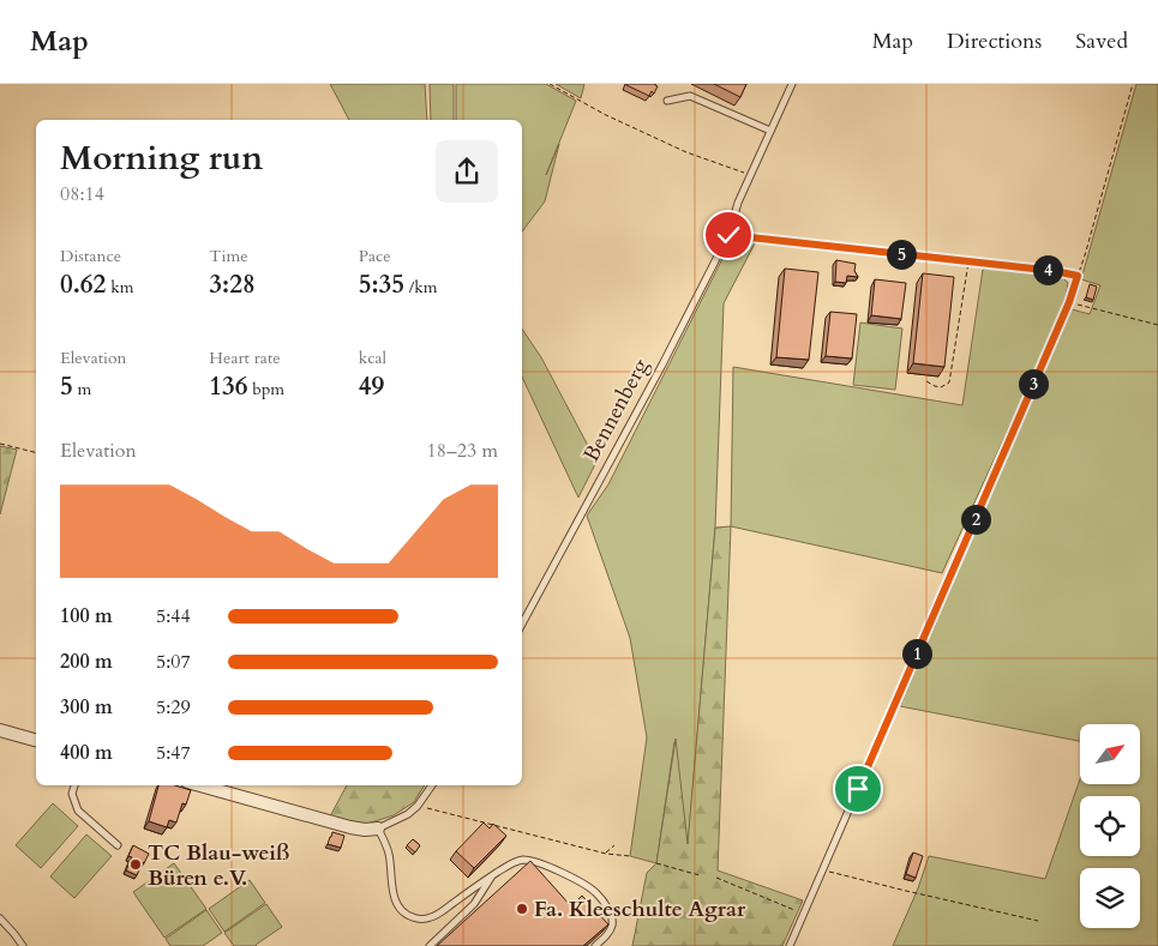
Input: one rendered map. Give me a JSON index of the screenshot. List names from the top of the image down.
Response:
{
  "streets": {
    "lane": ["Bennenberg"]
  },
  "places": ["TC Blau-weiß Büren e.V.", "Fa. Kleeschulte Agrar"],
  "north": "top right",
  "page": {
    "header": "Map",
    "nav": ["Map", "Directions", "Saved"],
    "heading": ["Morning run", "08:14"],
    "stats": [
      ["Distance", "0.62 km"],
      ["Time", "3:28"],
      ["Pace", "5:35 /km"],
      ["Elevation", "5 m"],
      ["Heart rate", "136 bpm"],
      ["kcal", "49"]
    ],
    "pins": [
      "5",
      "4",
      "3",
      "2",
      "1"
    ],
    "chart": ["Elevation", "18–23 m"],
    "list": [
      {
        "name": "100 m",
        "note": "5:44"
      },
      {
        "name": "200 m",
        "note": "5:07"
      },
      {
        "name": "300 m",
        "note": "5:29"
      },
      {
        "name": "400 m",
        "note": "5:47"
      }
    ]
  }
}
